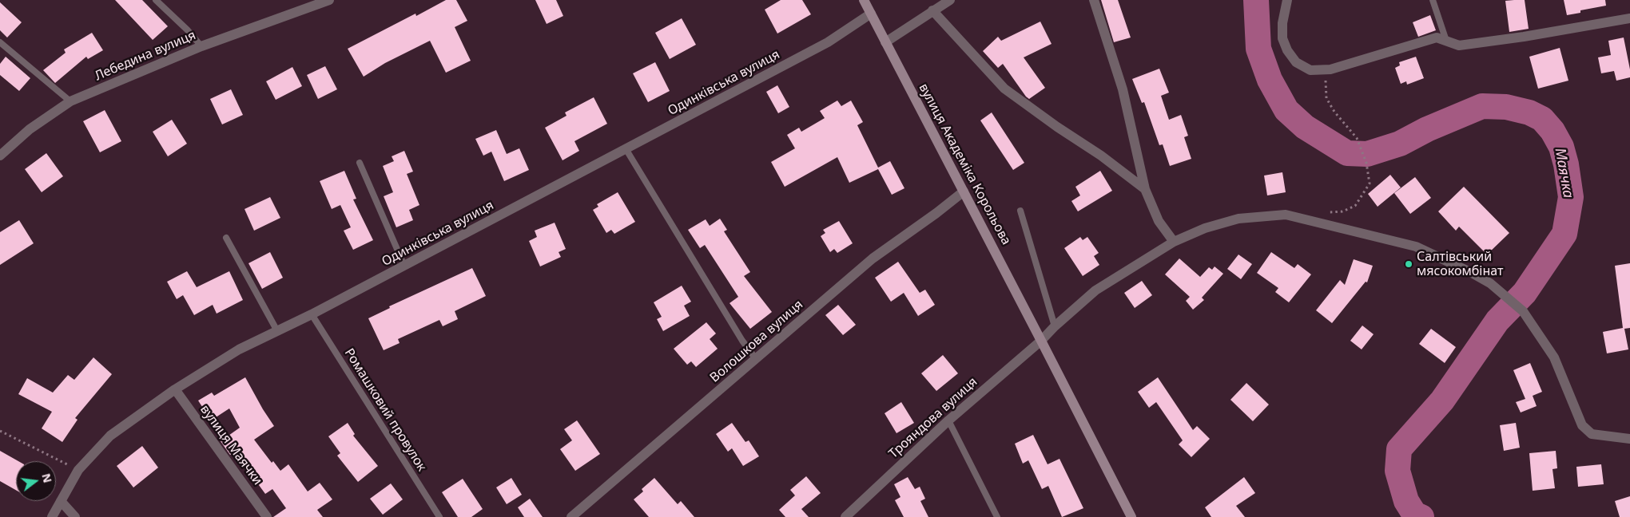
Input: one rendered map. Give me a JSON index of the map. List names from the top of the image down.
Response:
{
  "streets": {
    "main road": ["вулиця Академіка Корольова"],
    "street": [
      "Лебедина вулиця",
      "Одинківська вулиця",
      "Волошкова вулиця",
      "Трояндова вулиця",
      "вулиця Маячки"
    ],
    "lane": ["Ромашковий провулок"]
  },
  "crossings": [
    ["Одинківська вулиця", "вулиця Академіка Корольова"],
    ["Одинківська вулиця", "Ромашковий провулок"],
    ["Одинківська вулиця", "вулиця Маячки"],
    ["вулиця Академіка Корольова", "Волошкова вулиця"],
    ["вулиця Академіка Корольова", "Трояндова вулиця"]
  ],
  "water": ["Маячка"],
  "places": ["Салтівський мясокомбінат"],
  "north": "right"
}
